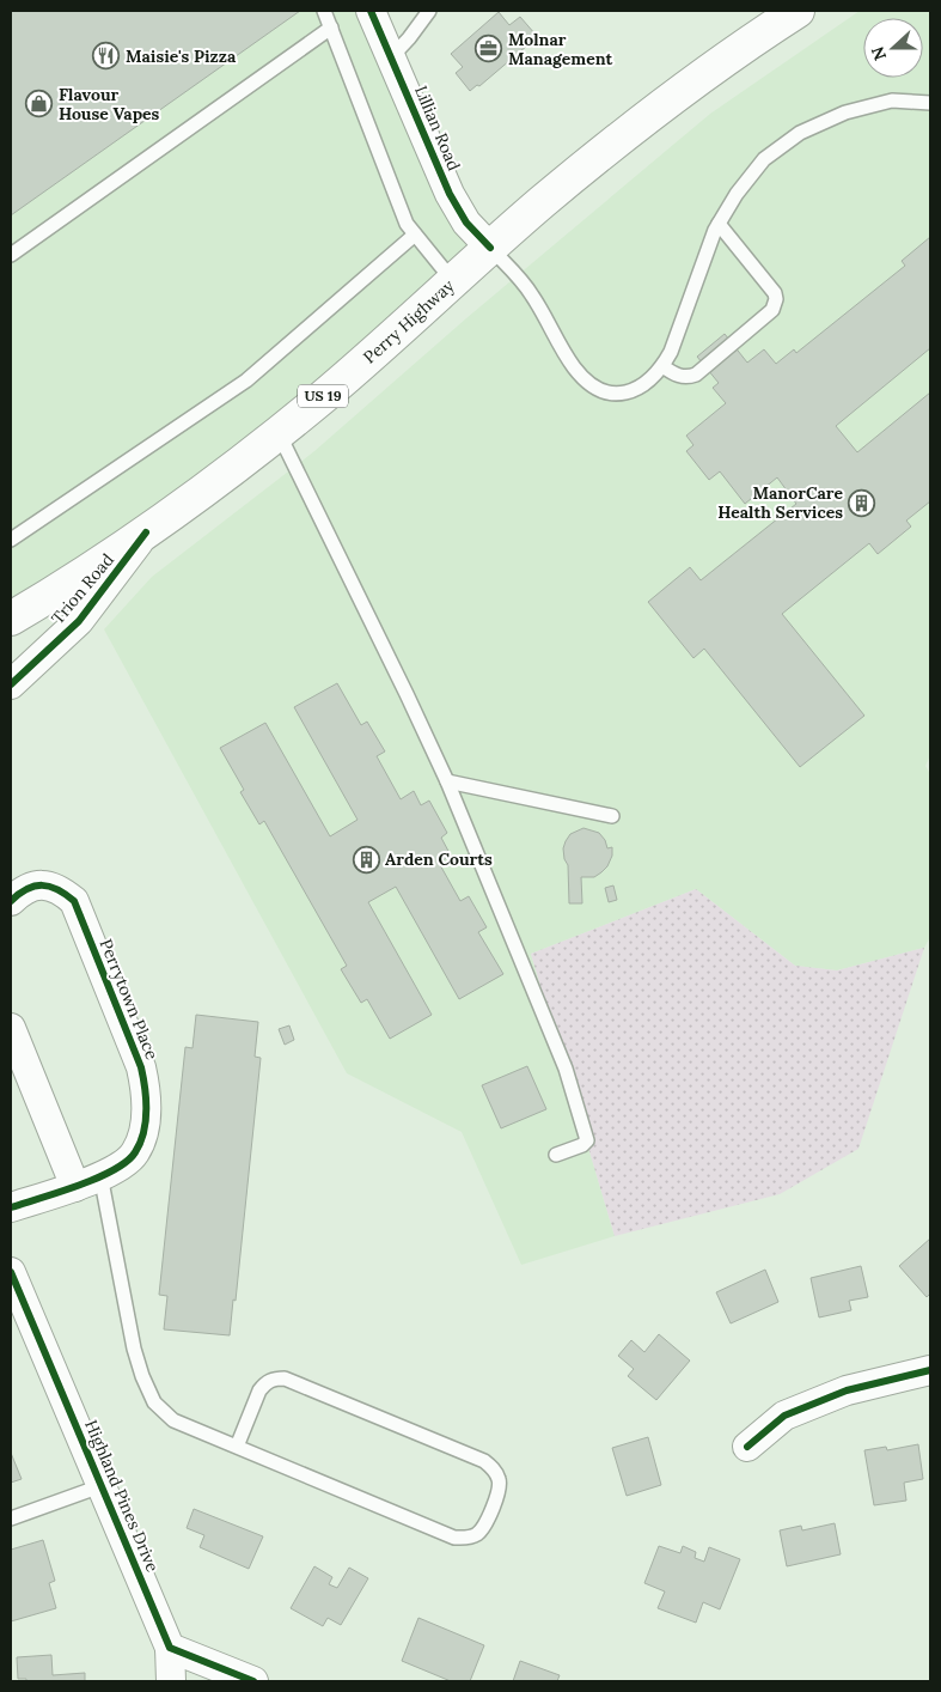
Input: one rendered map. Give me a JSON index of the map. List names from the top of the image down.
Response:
{
  "streets": {
    "main road": ["Perry Highway", "US 19"],
    "street": [
      "Lillian Road",
      "Trion Road",
      "Perrytown Place",
      "Highland Pines Drive"
    ]
  },
  "crossings": [
    ["Lillian Road", "Perry Highway"],
    ["Perry Highway", "Trion Road"]
  ],
  "places": {
    "office": ["Molnar Management"],
    "restaurant": ["Maisie's Pizza"],
    "shop": ["Flavour House Vapes"],
    "building": ["ManorCare Health Services", "Arden Courts"]
  },
  "north": "left"
}
